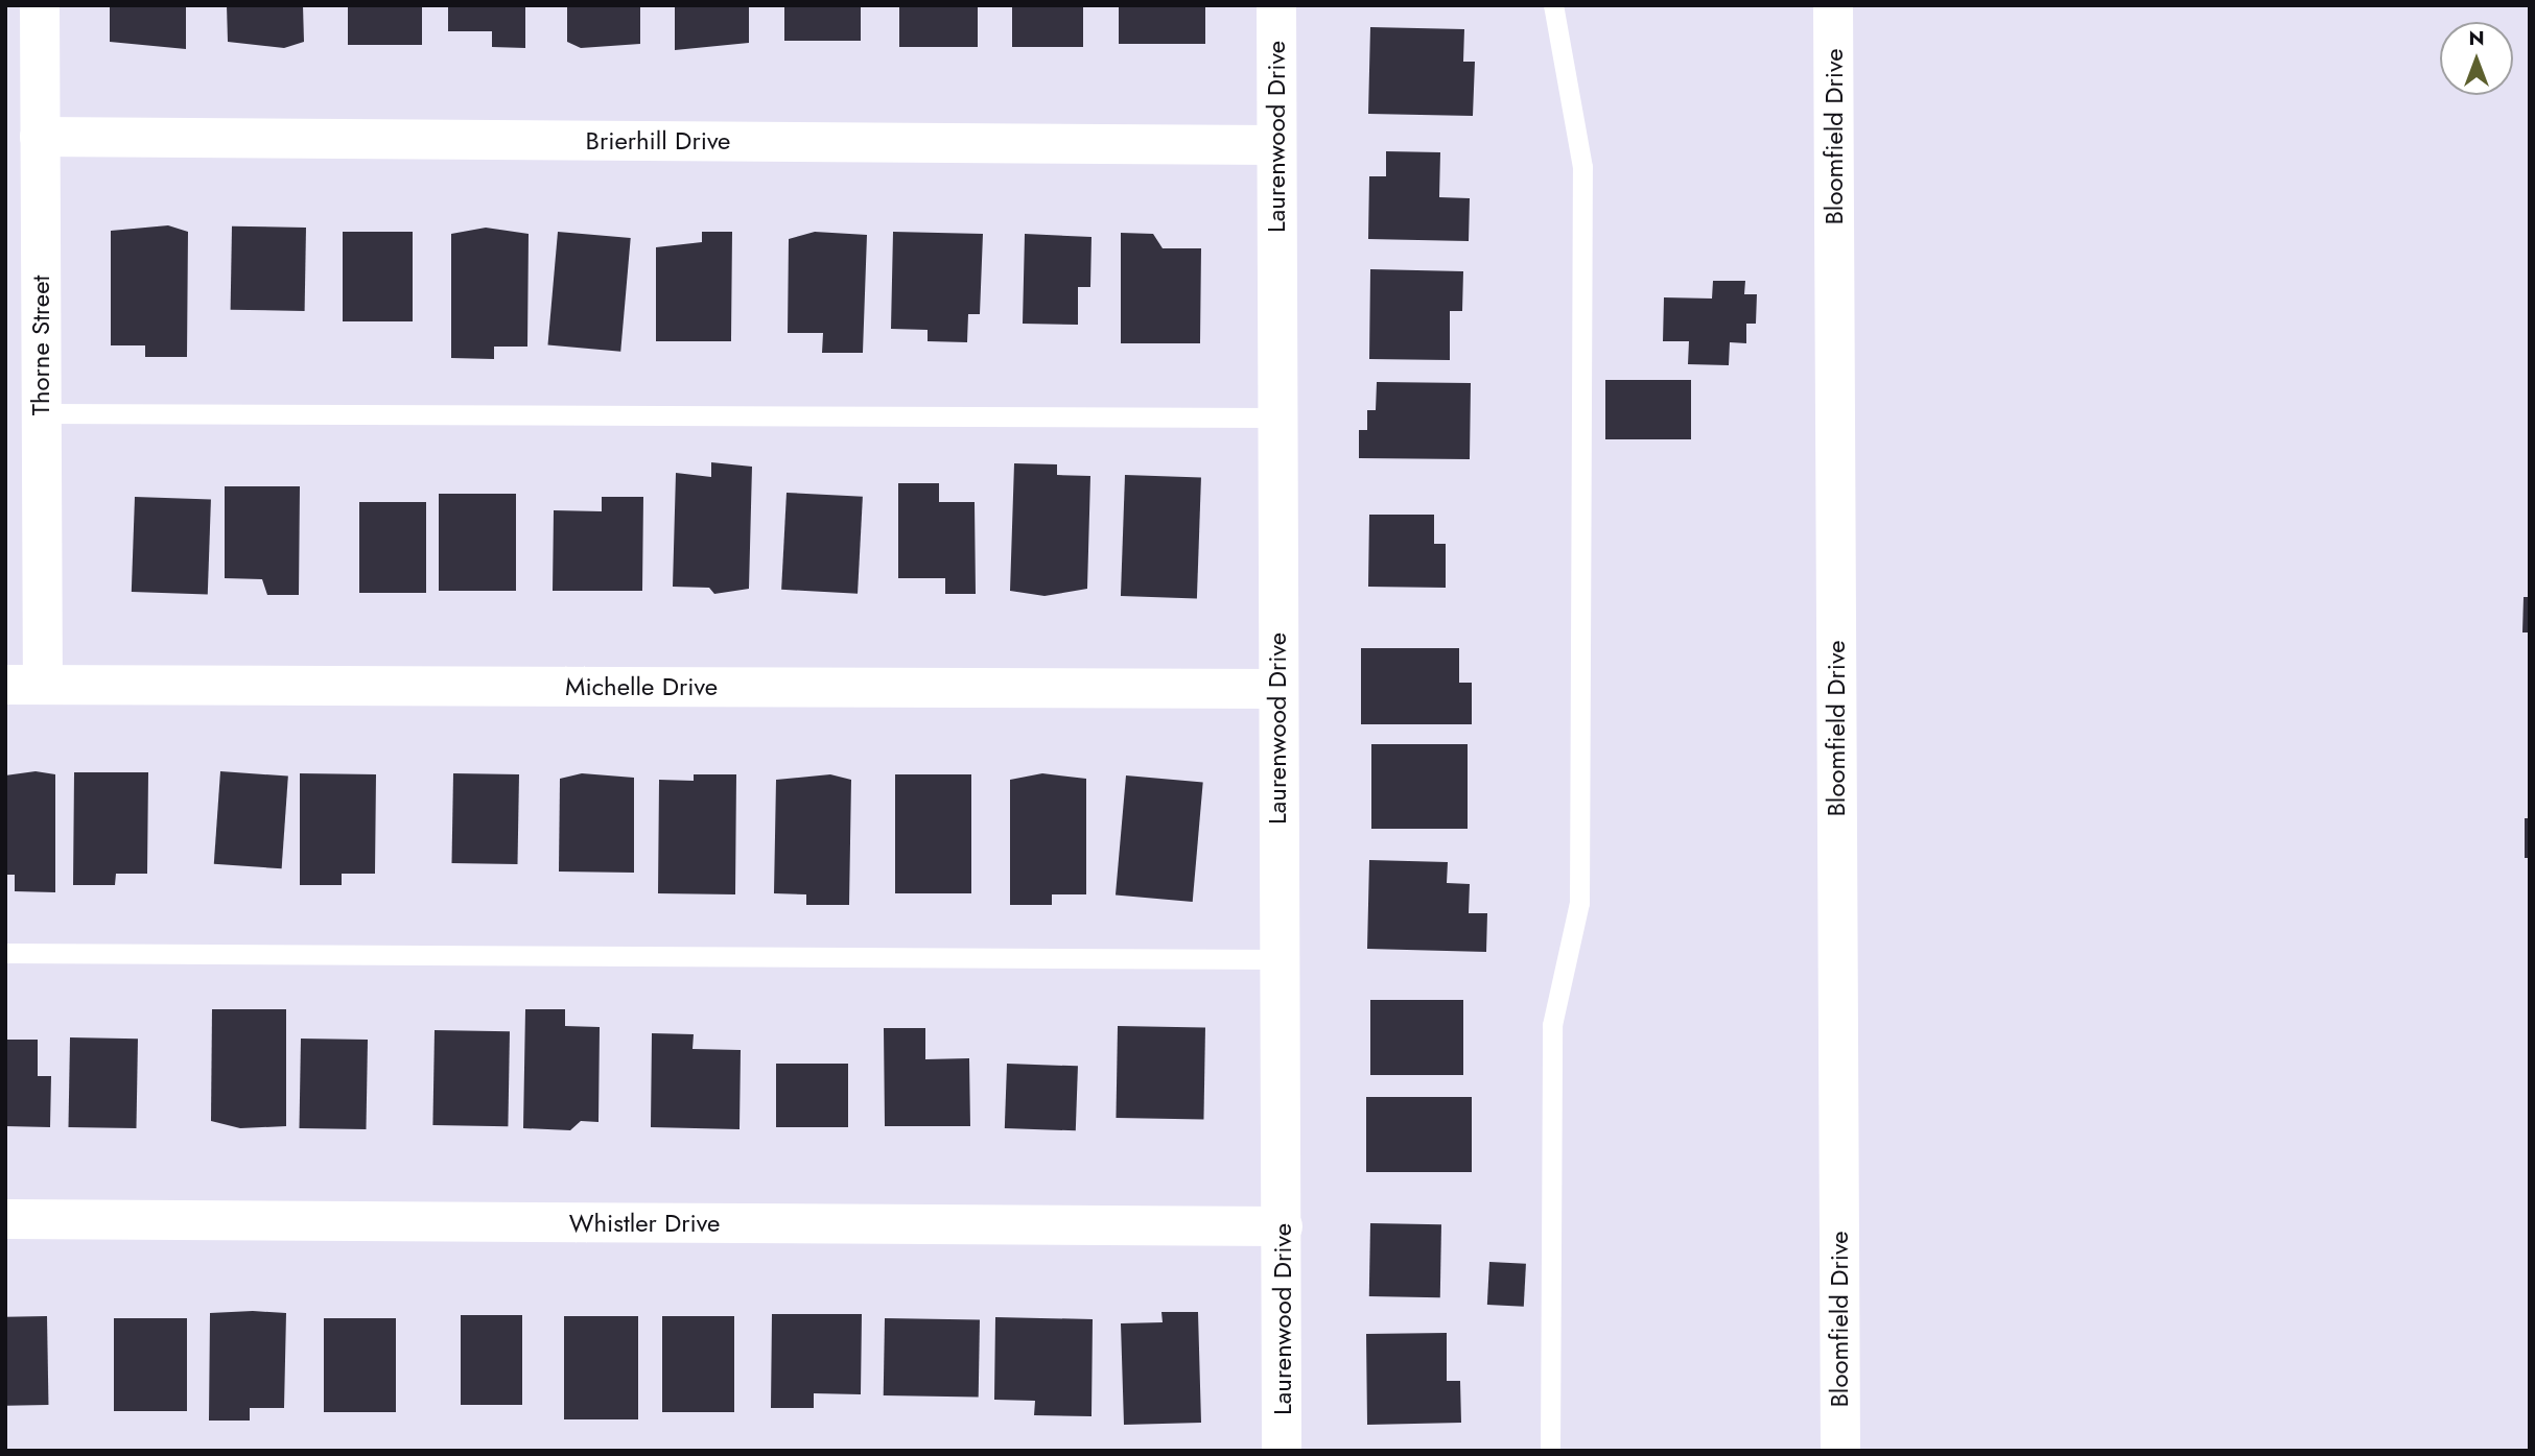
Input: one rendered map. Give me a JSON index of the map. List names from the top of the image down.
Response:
{
  "streets": {
    "street": [
      "Laurenwood Drive",
      "Bloomfield Drive",
      "Brierhill Drive",
      "Thorne Street",
      "Michelle Drive",
      "Whistler Drive"
    ]
  },
  "crossings": [
    ["Laurenwood Drive", "Brierhill Drive"],
    ["Laurenwood Drive", "Michelle Drive"],
    ["Laurenwood Drive", "Whistler Drive"],
    ["Brierhill Drive", "Thorne Street"],
    ["Thorne Street", "Michelle Drive"]
  ],
  "north": "top"
}
